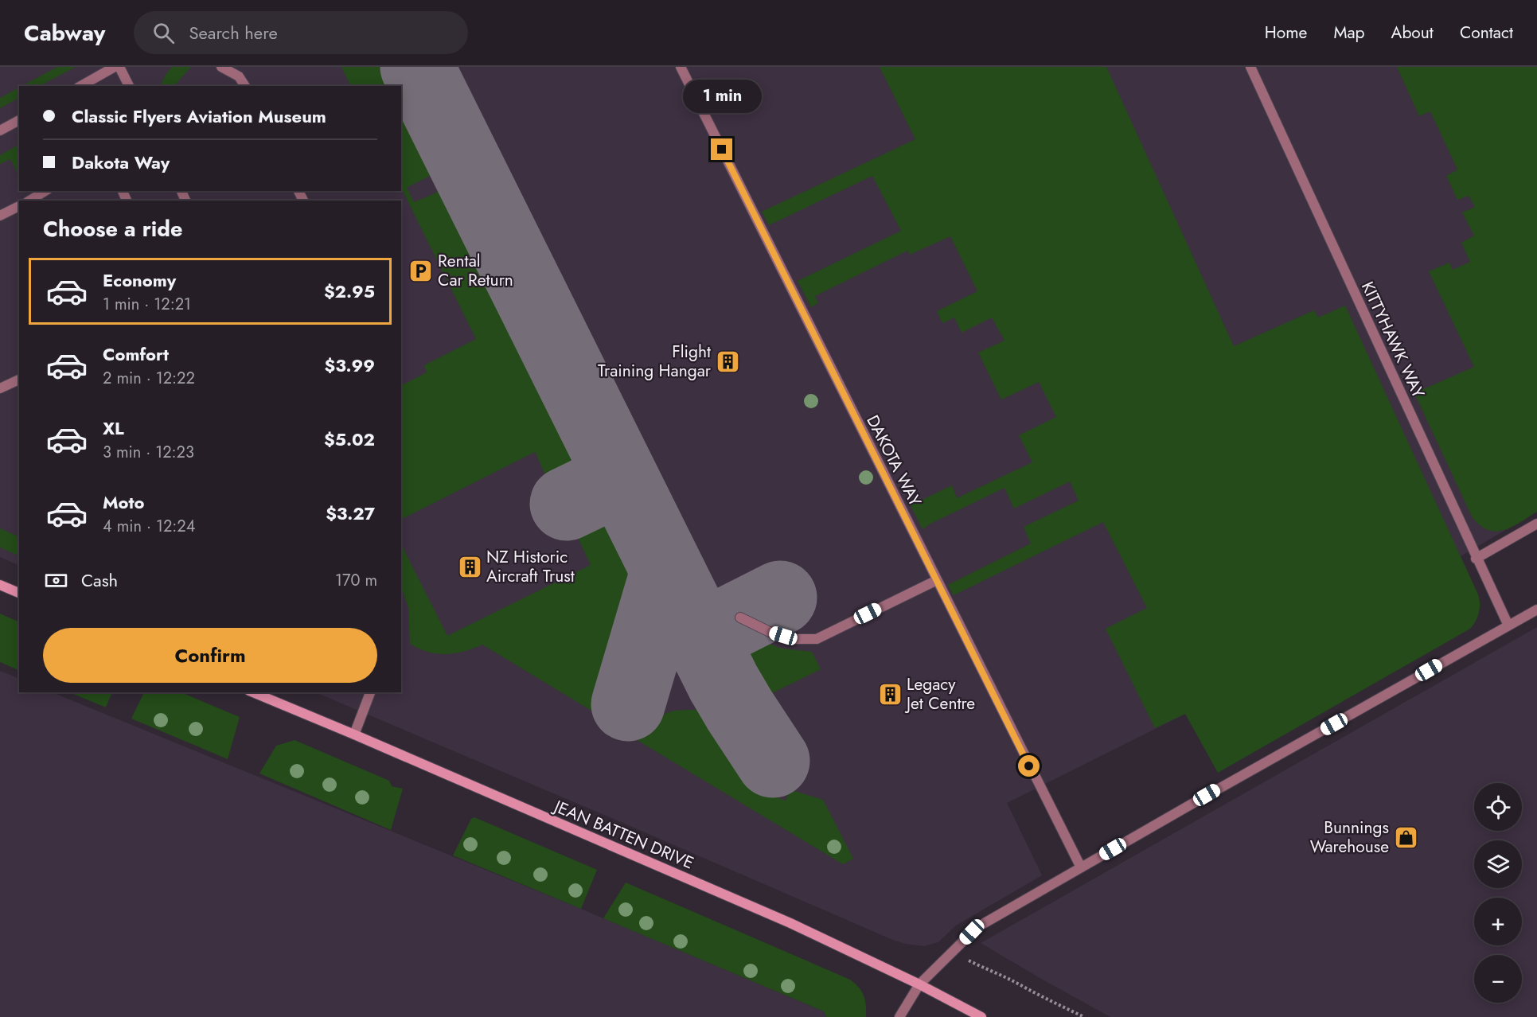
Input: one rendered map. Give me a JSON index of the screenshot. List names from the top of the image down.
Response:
{
  "streets": {
    "street": ["KITTYHAWK WAY", "DAKOTA WAY", "JEAN BATTEN DRIVE"]
  },
  "places": {
    "parking": ["Rental Car Return"],
    "building": ["Flight Training Hangar", "NZ Historic Aircraft Trust", "Legacy Jet Centre"],
    "shop": ["Bunnings Warehouse"]
  },
  "page": {
    "header": "Cabway",
    "search": "Search here",
    "nav": [
      "Home",
      "Map",
      "About",
      "Contact"
    ],
    "bubble": "1 min",
    "banner": ["Classic Flyers Aviation Museum", "Dakota Way"],
    "heading": "Choose a ride",
    "list": [
      {
        "name": "Economy",
        "note": "1 min · 12:21",
        "value": "$2.95"
      },
      {
        "name": "Comfort",
        "note": "2 min · 12:22",
        "value": "$3.99"
      },
      {
        "name": "XL",
        "note": "3 min · 12:23",
        "value": "$5.02"
      },
      {
        "name": "Moto",
        "note": "4 min · 12:24",
        "value": "$3.27"
      }
    ],
    "pay": ["Cash", "170 m"],
    "buttons": "Confirm",
    "map_buttons": ["+", "−"]
  }
}
